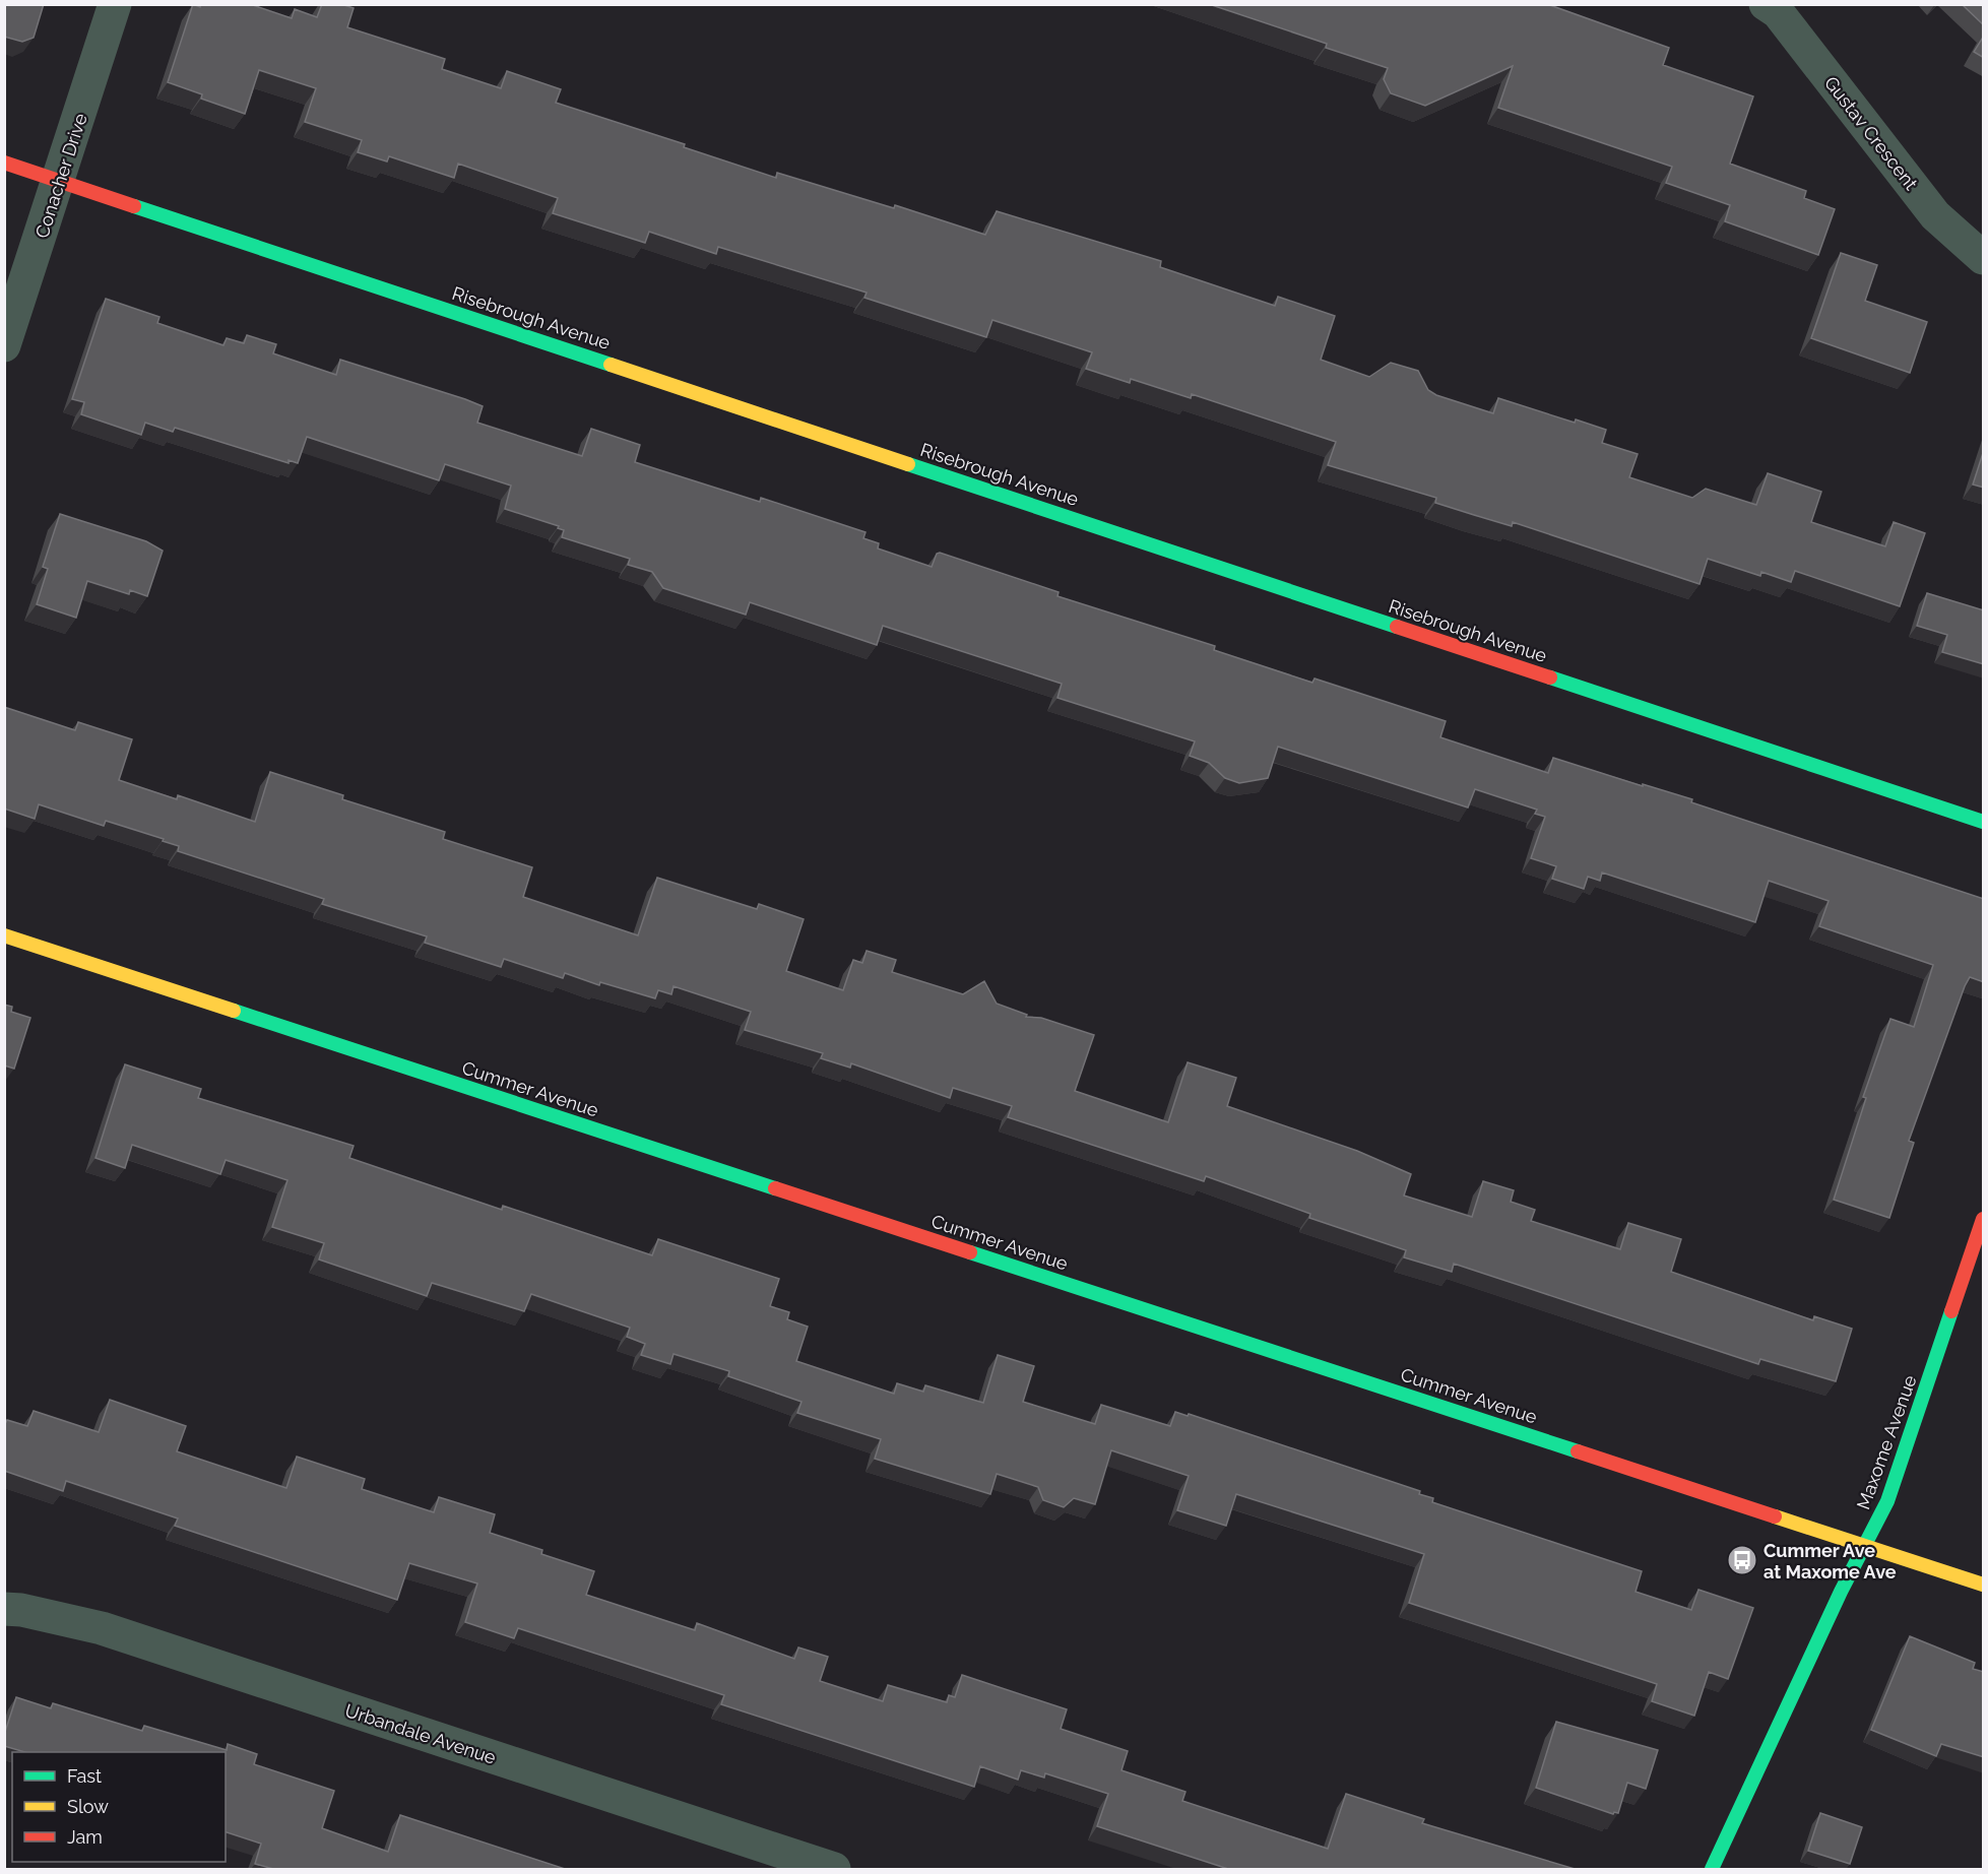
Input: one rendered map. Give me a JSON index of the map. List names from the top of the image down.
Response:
{
  "streets": {
    "street": [
      "Gustav Crescent",
      "Conacher Drive",
      "Risebrough Avenue",
      "Cummer Avenue",
      "Maxome Avenue",
      "Urbandale Avenue"
    ]
  },
  "crossings": [
    ["Conacher Drive", "Risebrough Avenue"],
    ["Cummer Avenue", "Maxome Avenue"]
  ],
  "places": {
    "bus stop": ["Cummer Ave at Maxome Ave"]
  },
  "legend": ["Fast", "Slow", "Jam"]
}
